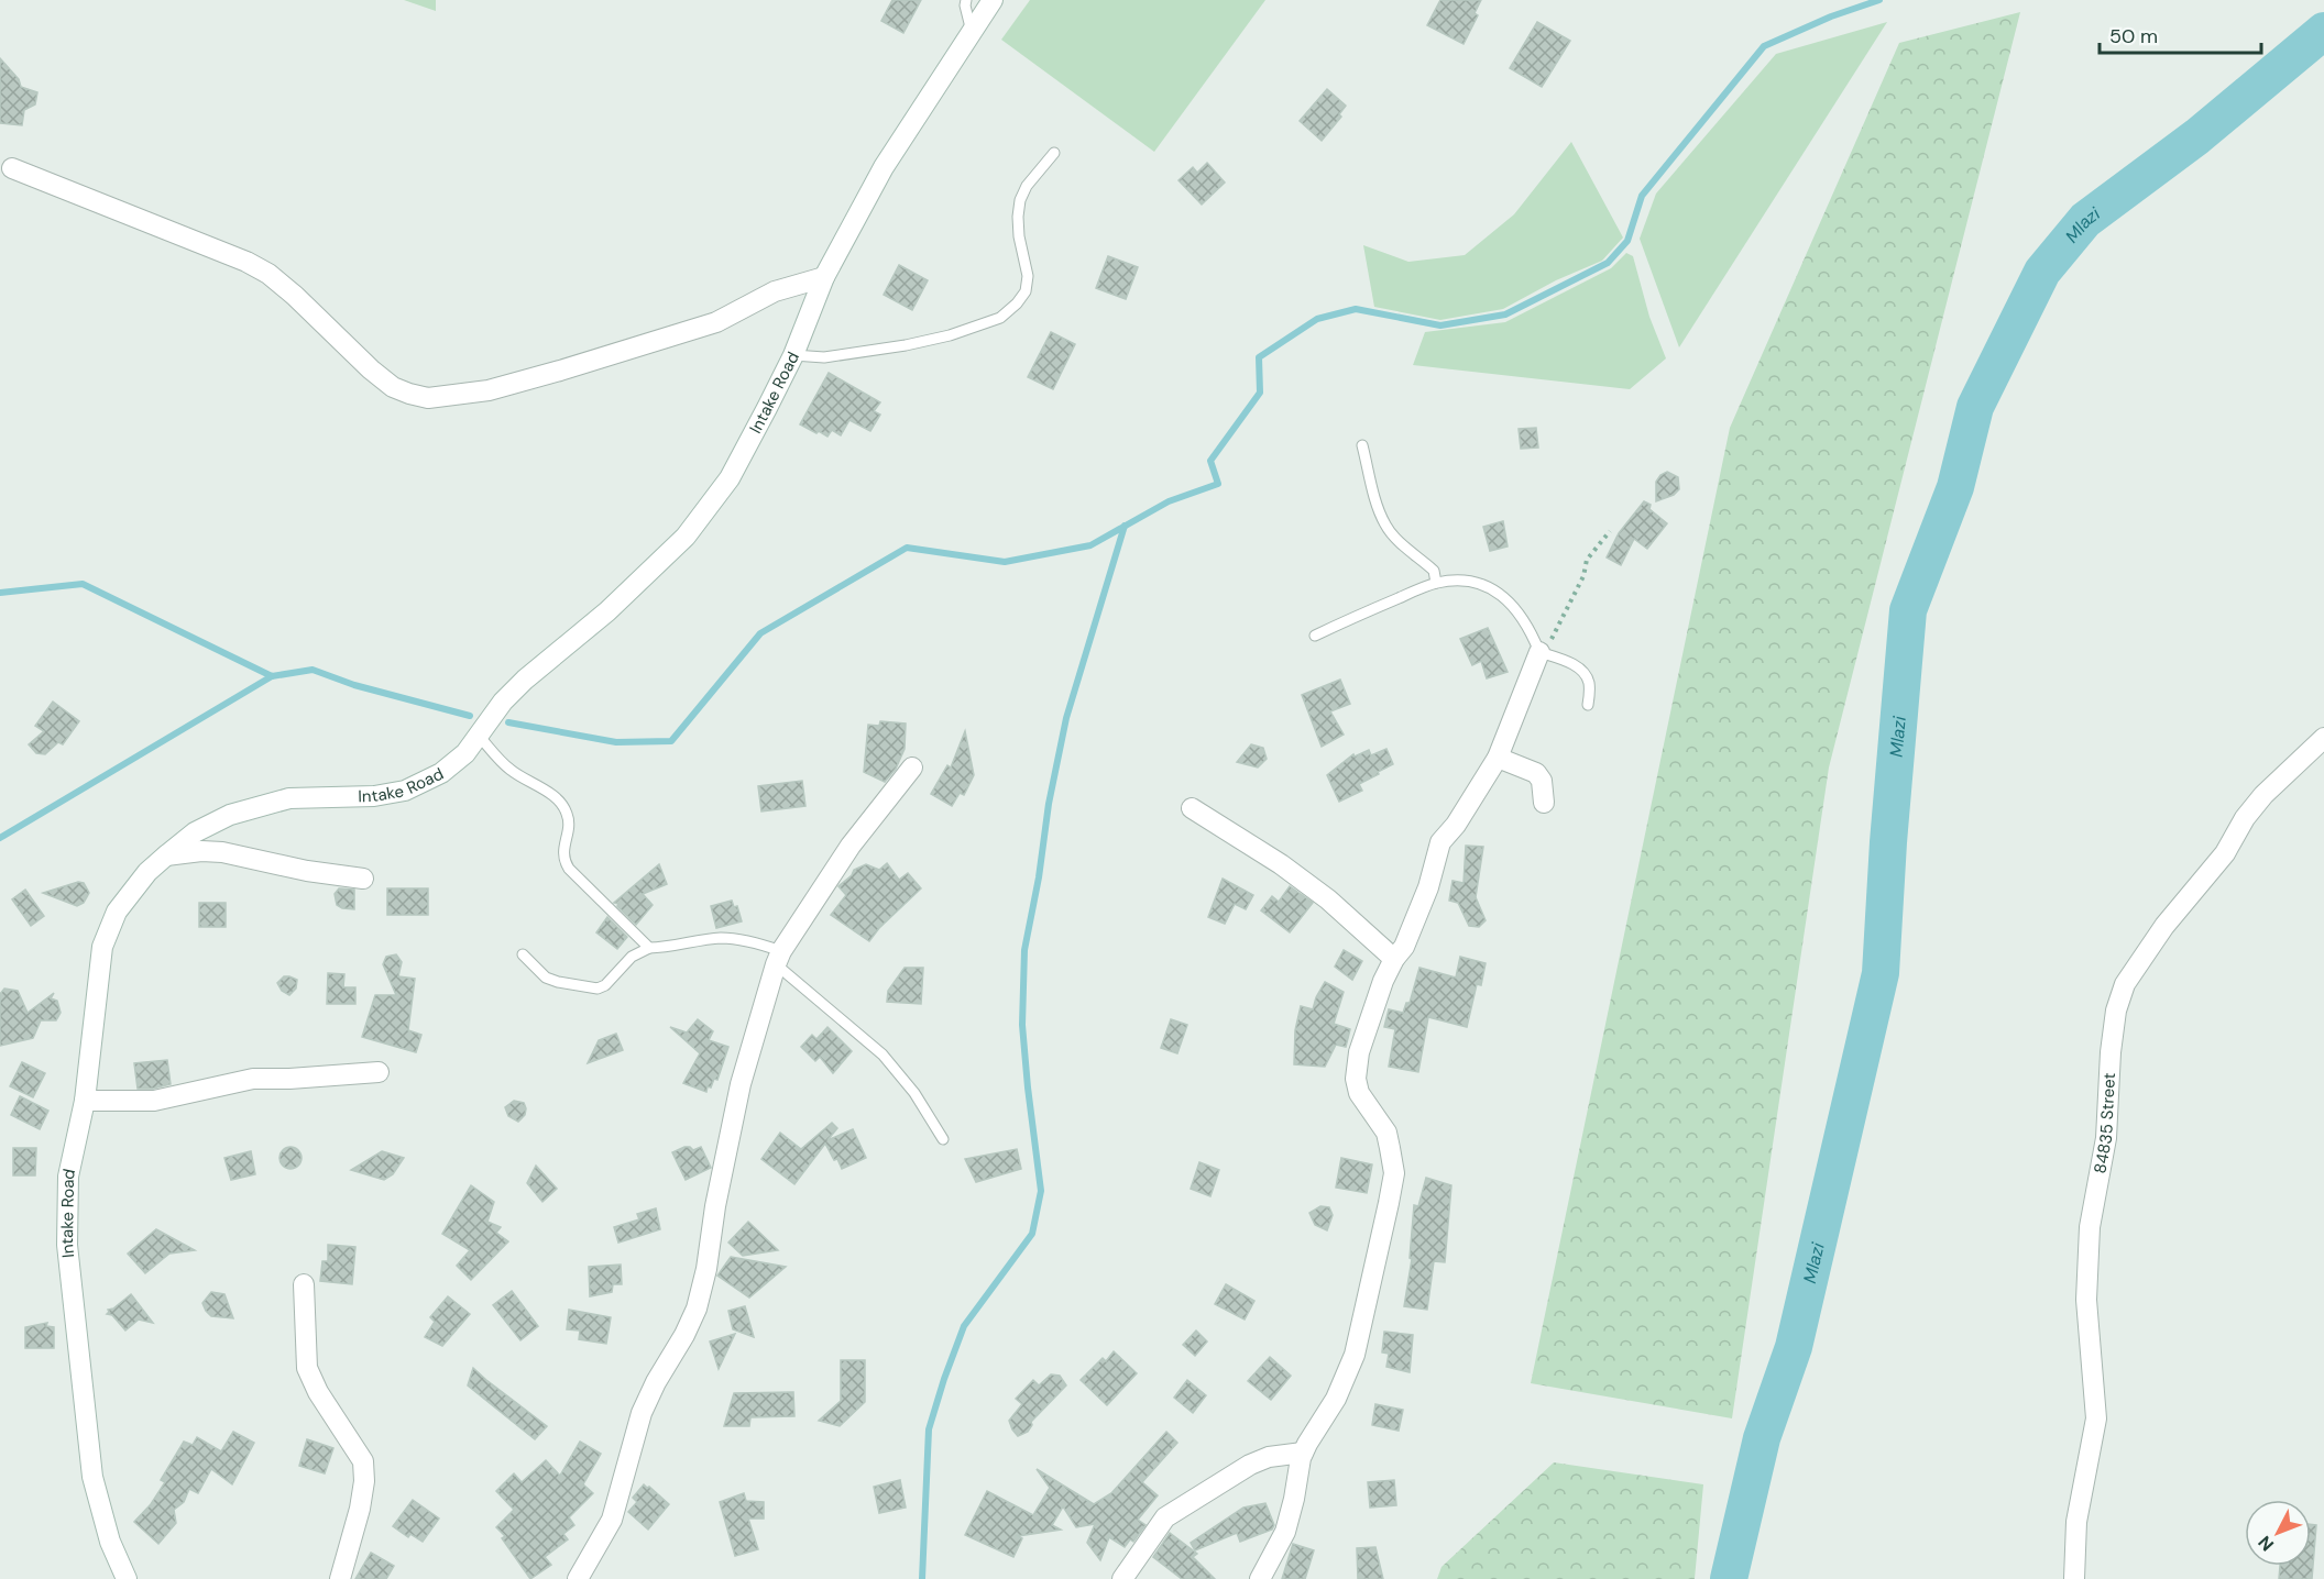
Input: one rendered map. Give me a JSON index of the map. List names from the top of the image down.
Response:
{
  "streets": {
    "street": ["Intake Road", "84835 Street"]
  },
  "water": ["Mlazi"],
  "scale_bar": "50 m",
  "north": "bottom left"
}
